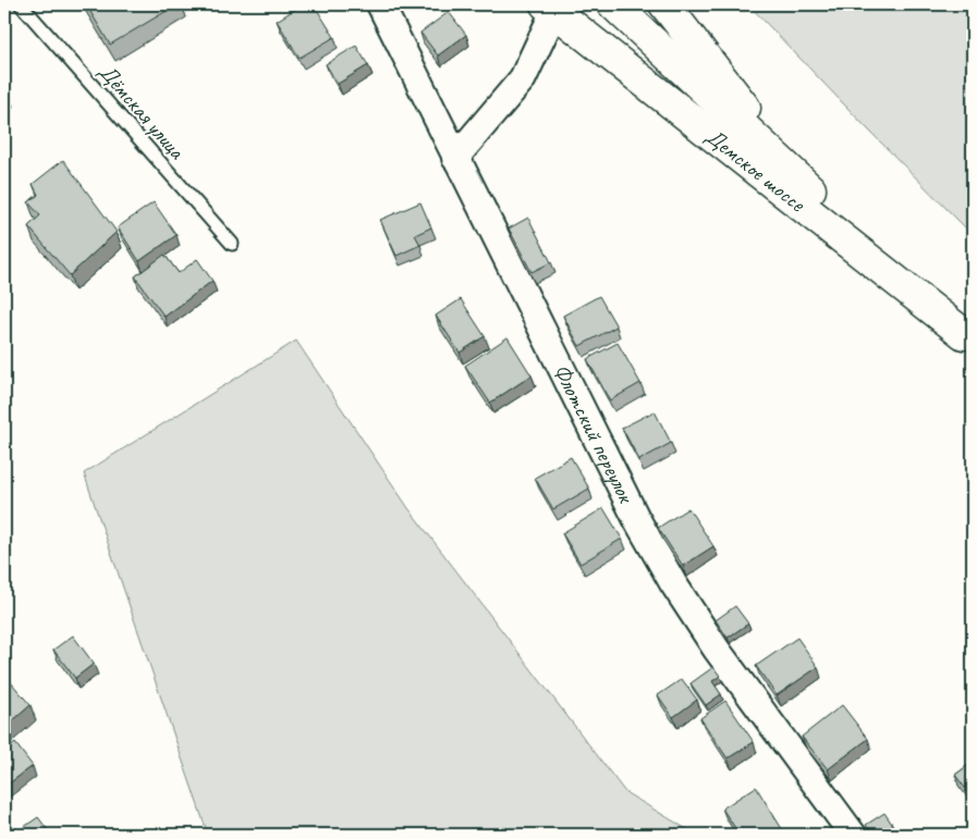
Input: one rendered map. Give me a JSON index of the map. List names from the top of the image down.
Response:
{
  "streets": {
    "main road": ["Демское шоссе"],
    "street": ["Флотский переулок"],
    "lane": ["Дёмская улица"]
  }
}
